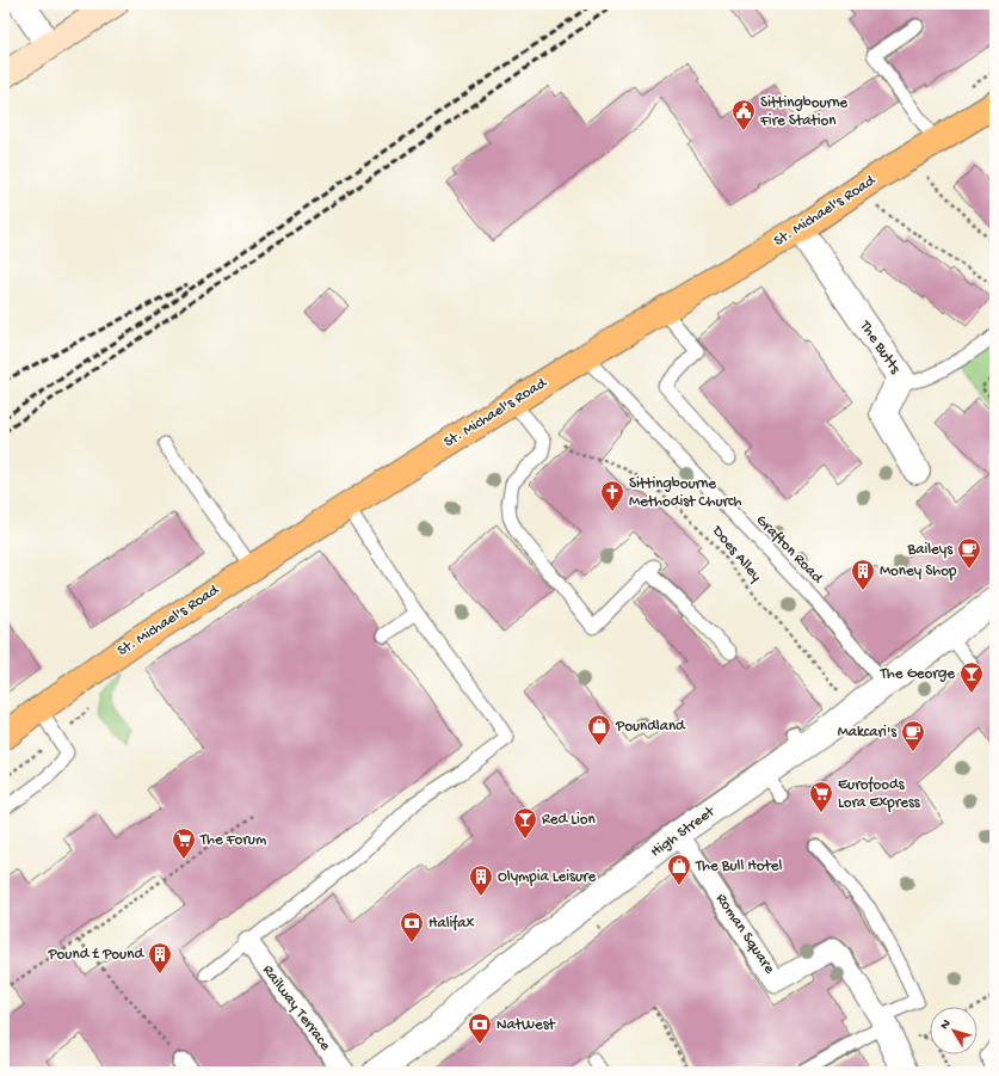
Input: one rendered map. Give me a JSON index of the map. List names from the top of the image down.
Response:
{
  "streets": {
    "main road": ["St. Michael's Road"],
    "street": [
      "The Butts",
      "High Street",
      "Roman Square",
      "Railway Terrace"
    ],
    "lane": ["Grafton Road"],
    "path": ["Does Alley"]
  },
  "crossings": [
    ["St. Michael's Road", "The Butts"],
    ["St. Michael's Road", "Grafton Road"],
    ["Grafton Road", "High Street"],
    ["Does Alley", "High Street"],
    ["High Street", "Roman Square"]
  ],
  "places": {
    "public building": ["Sittingbourne Fire Station"],
    "church": ["Sittingbourne Methodist Church"],
    "cafe": ["Baileys", "Makcari's"],
    "building": ["Money Shop", "Olympia Leisure", "Pound £ Pound"],
    "bar": ["The George", "Red Lion"],
    "shop": ["Poundland", "The Bull Hotel"],
    "supermarket": ["Eurofoods Lora Express", "The Forum"],
    "bank": ["Halifax", "NatWest"]
  },
  "north": "top left"
}
